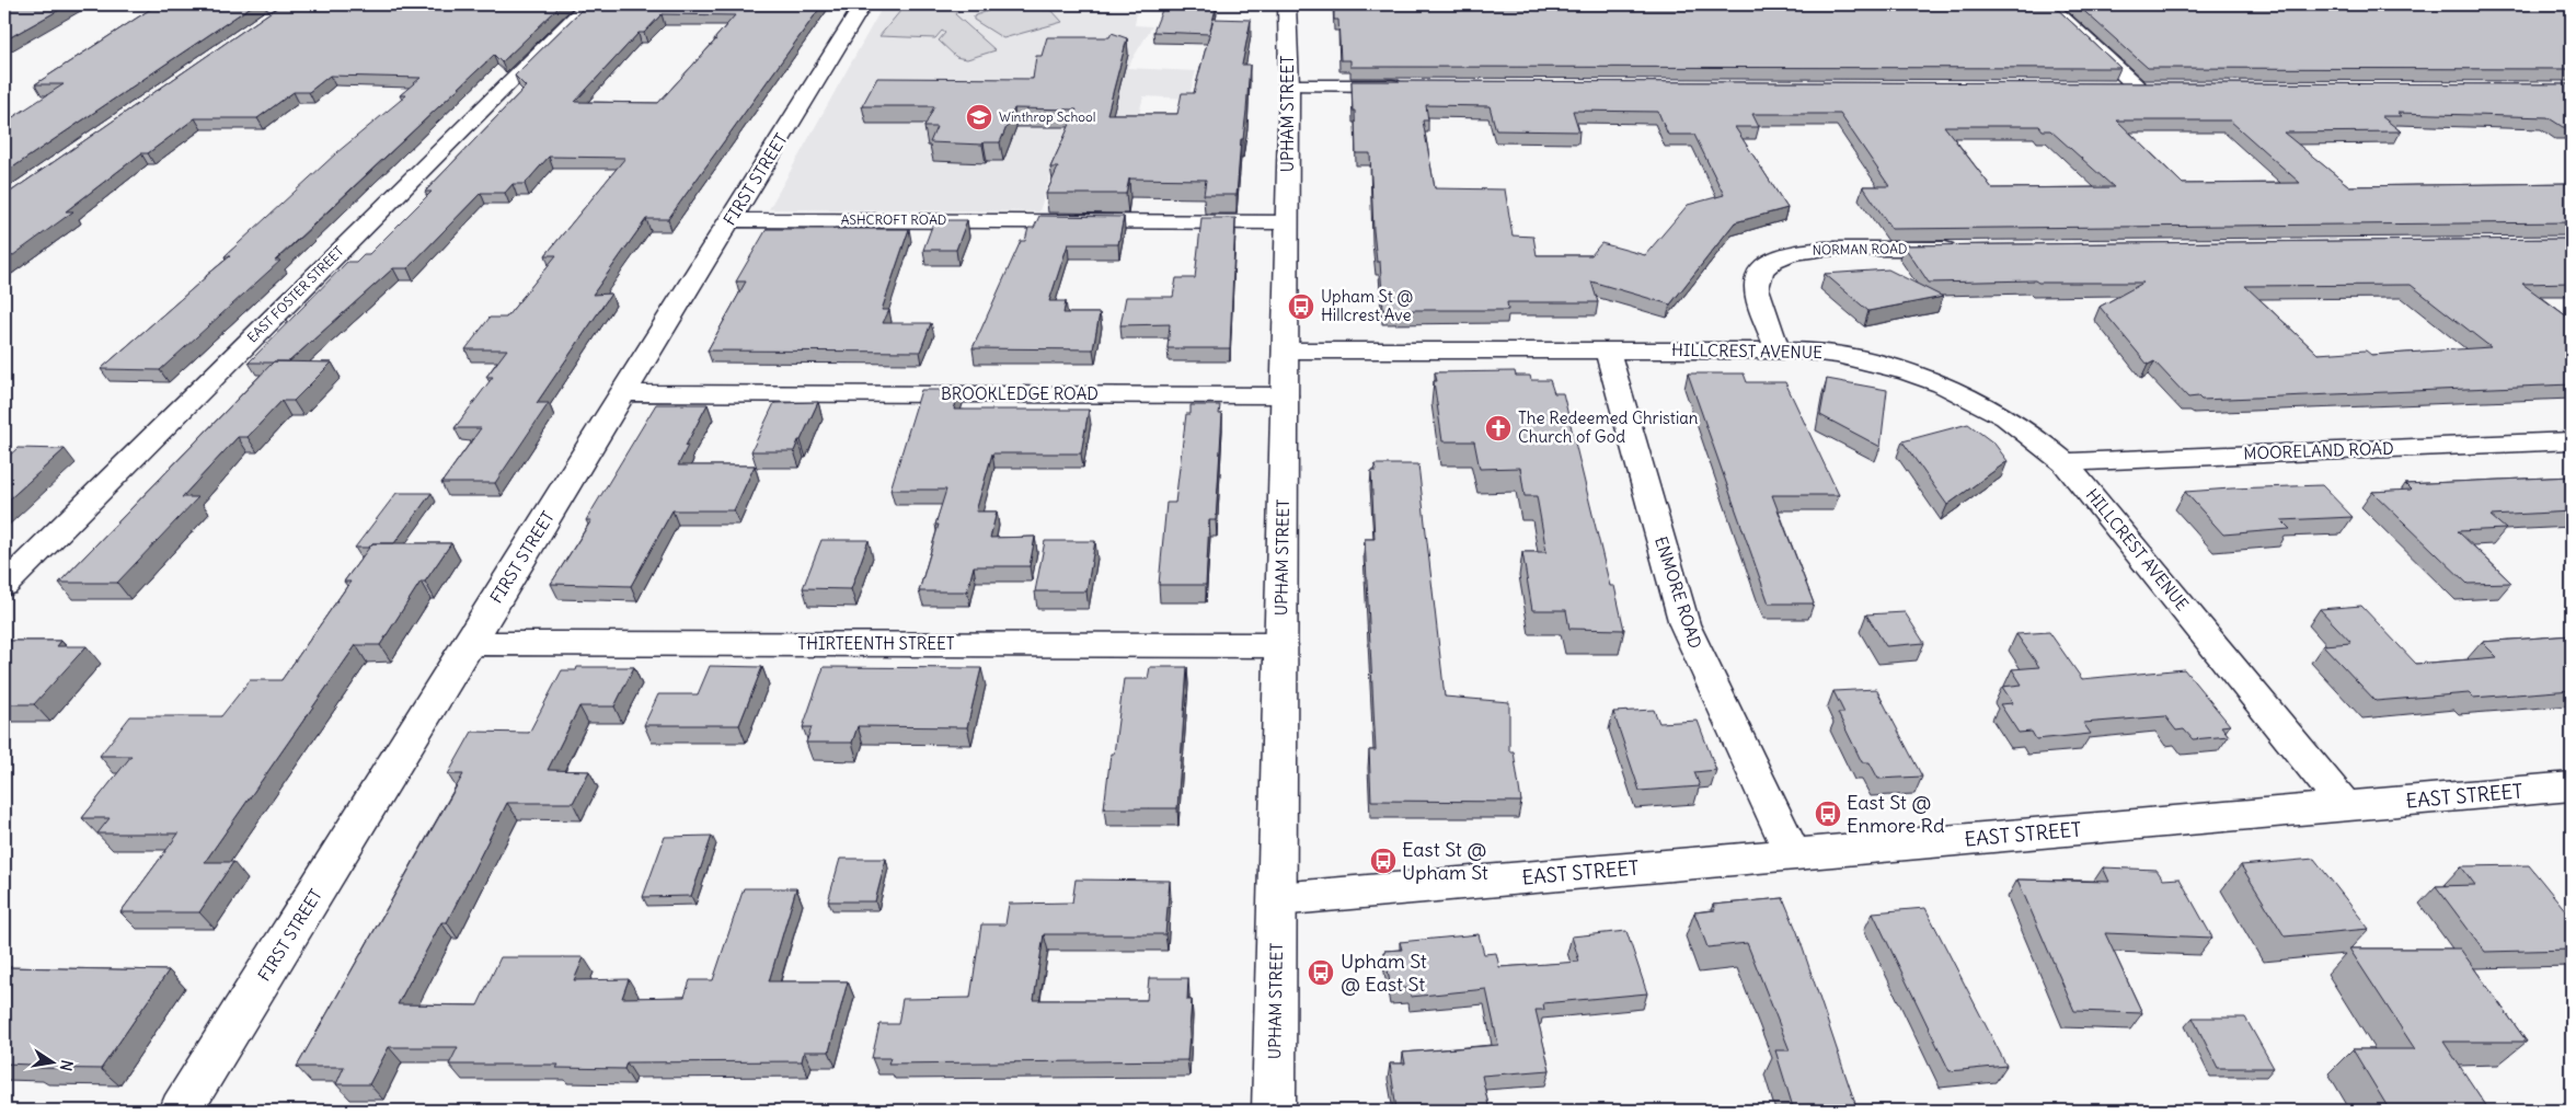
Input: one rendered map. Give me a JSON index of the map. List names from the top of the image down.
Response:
{
  "streets": {
    "street": [
      "UPHAM STREET",
      "FIRST STREET",
      "ASHCROFT ROAD",
      "NORMAN ROAD",
      "EAST FOSTER STREET",
      "HILLCREST AVENUE",
      "BROOKLEDGE ROAD",
      "MOORELAND ROAD",
      "ENMORE ROAD",
      "THIRTEENTH STREET",
      "EAST STREET"
    ]
  },
  "crossings": [
    ["UPHAM STREET", "ASHCROFT ROAD"],
    ["UPHAM STREET", "HILLCREST AVENUE"],
    ["UPHAM STREET", "BROOKLEDGE ROAD"],
    ["UPHAM STREET", "THIRTEENTH STREET"],
    ["UPHAM STREET", "EAST STREET"],
    ["FIRST STREET", "ASHCROFT ROAD"],
    ["FIRST STREET", "BROOKLEDGE ROAD"],
    ["FIRST STREET", "THIRTEENTH STREET"],
    ["NORMAN ROAD", "HILLCREST AVENUE"],
    ["HILLCREST AVENUE", "MOORELAND ROAD"],
    ["HILLCREST AVENUE", "ENMORE ROAD"],
    ["HILLCREST AVENUE", "EAST STREET"],
    ["ENMORE ROAD", "EAST STREET"]
  ],
  "places": {
    "school or university": ["Winthrop School"],
    "bus stop": [
      "Upham St @ Hillcrest Ave",
      "East St @ Enmore Rd",
      "East St @ Upham St",
      "Upham St @ East St"
    ],
    "church": ["The Redeemed Christian Church of God"]
  },
  "north": "right"
}
